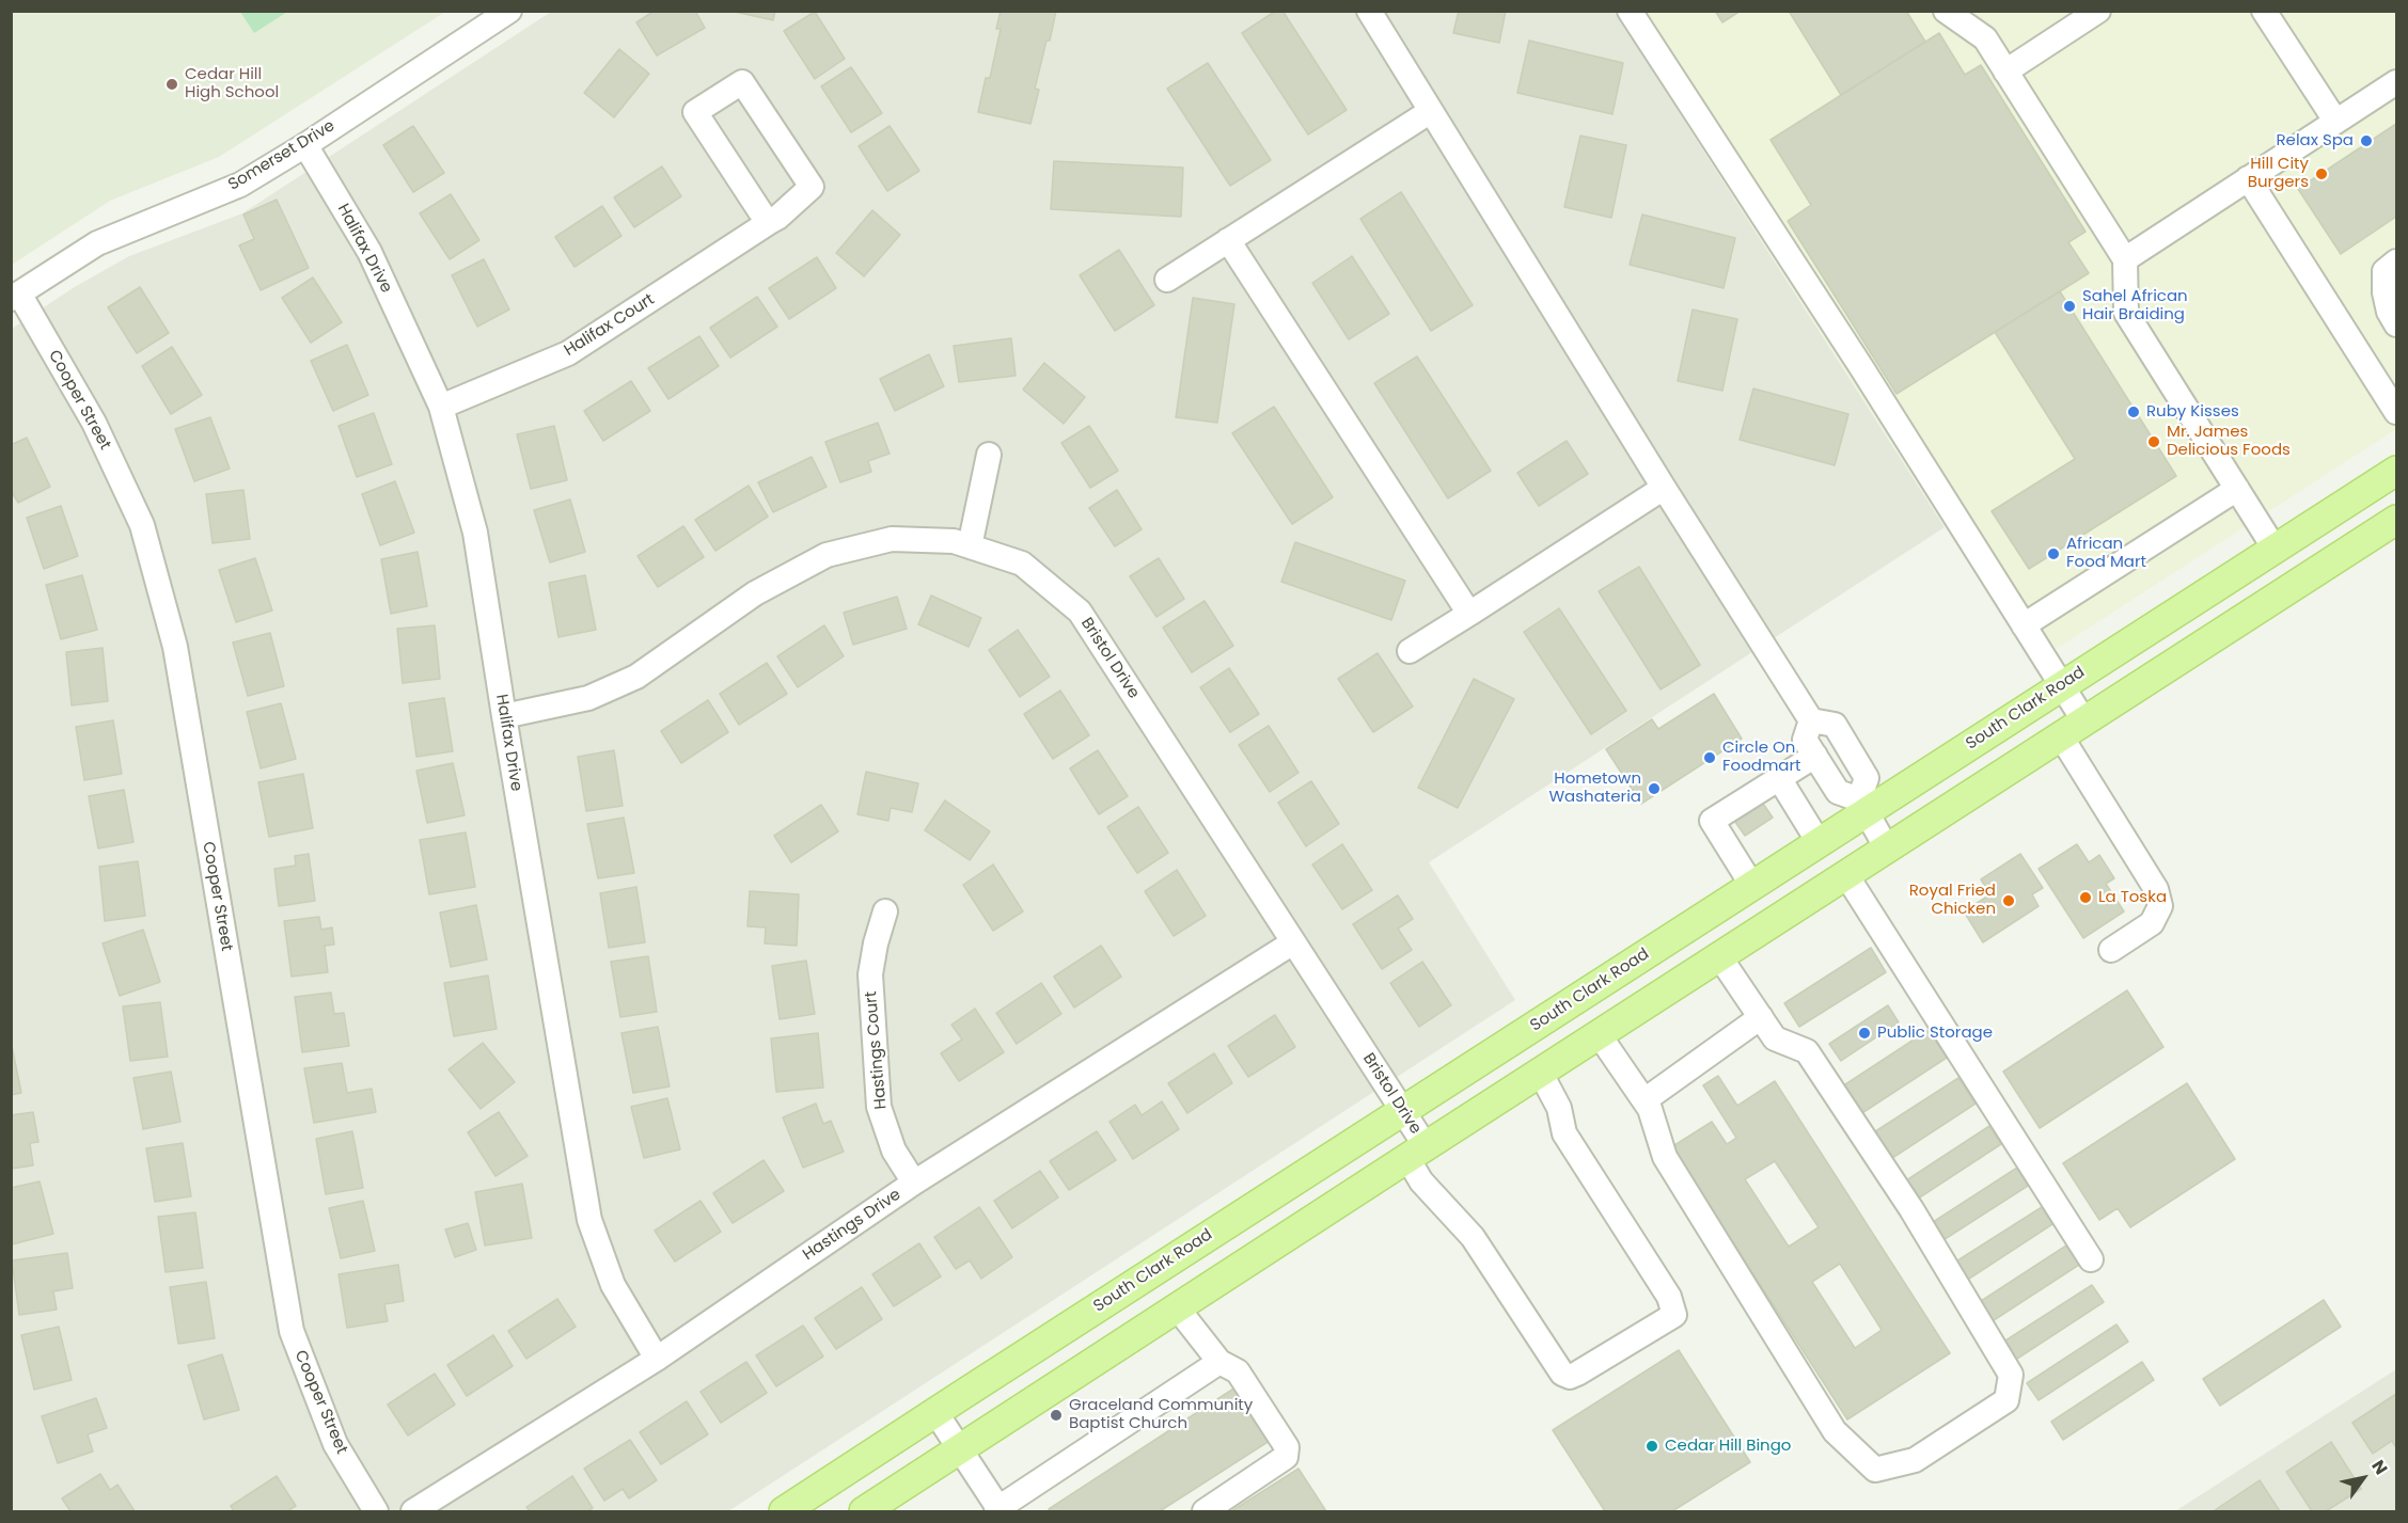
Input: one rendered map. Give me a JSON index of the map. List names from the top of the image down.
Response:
{
  "streets": {
    "main road": ["South Clark Road"],
    "street": [
      "Somerset Drive",
      "Halifax Drive",
      "Halifax Court",
      "Cooper Street",
      "Bristol Drive",
      "Hastings Court",
      "Hastings Drive"
    ]
  },
  "crossings": [
    ["Somerset Drive", "Halifax Drive"],
    ["Somerset Drive", "Cooper Street"],
    ["Halifax Drive", "Halifax Court"],
    ["Halifax Drive", "Bristol Drive"],
    ["Halifax Drive", "Hastings Drive"],
    ["Bristol Drive", "South Clark Road"],
    ["Bristol Drive", "Hastings Drive"],
    ["Hastings Court", "Hastings Drive"]
  ],
  "places": [
    "Cedar Hill High School",
    "Relax Spa",
    "Hill City Burgers",
    "Sahel African Hair Braiding",
    "Ruby Kisses",
    "Mr. James Delicious Foods",
    "African Food Mart",
    "Circle On Foodmart",
    "Hometown Washateria",
    "La Toska",
    "Royal Fried Chicken",
    "Public Storage",
    "Graceland Community Baptist Church",
    "Cedar Hill Bingo"
  ],
  "north": "top right"
}
